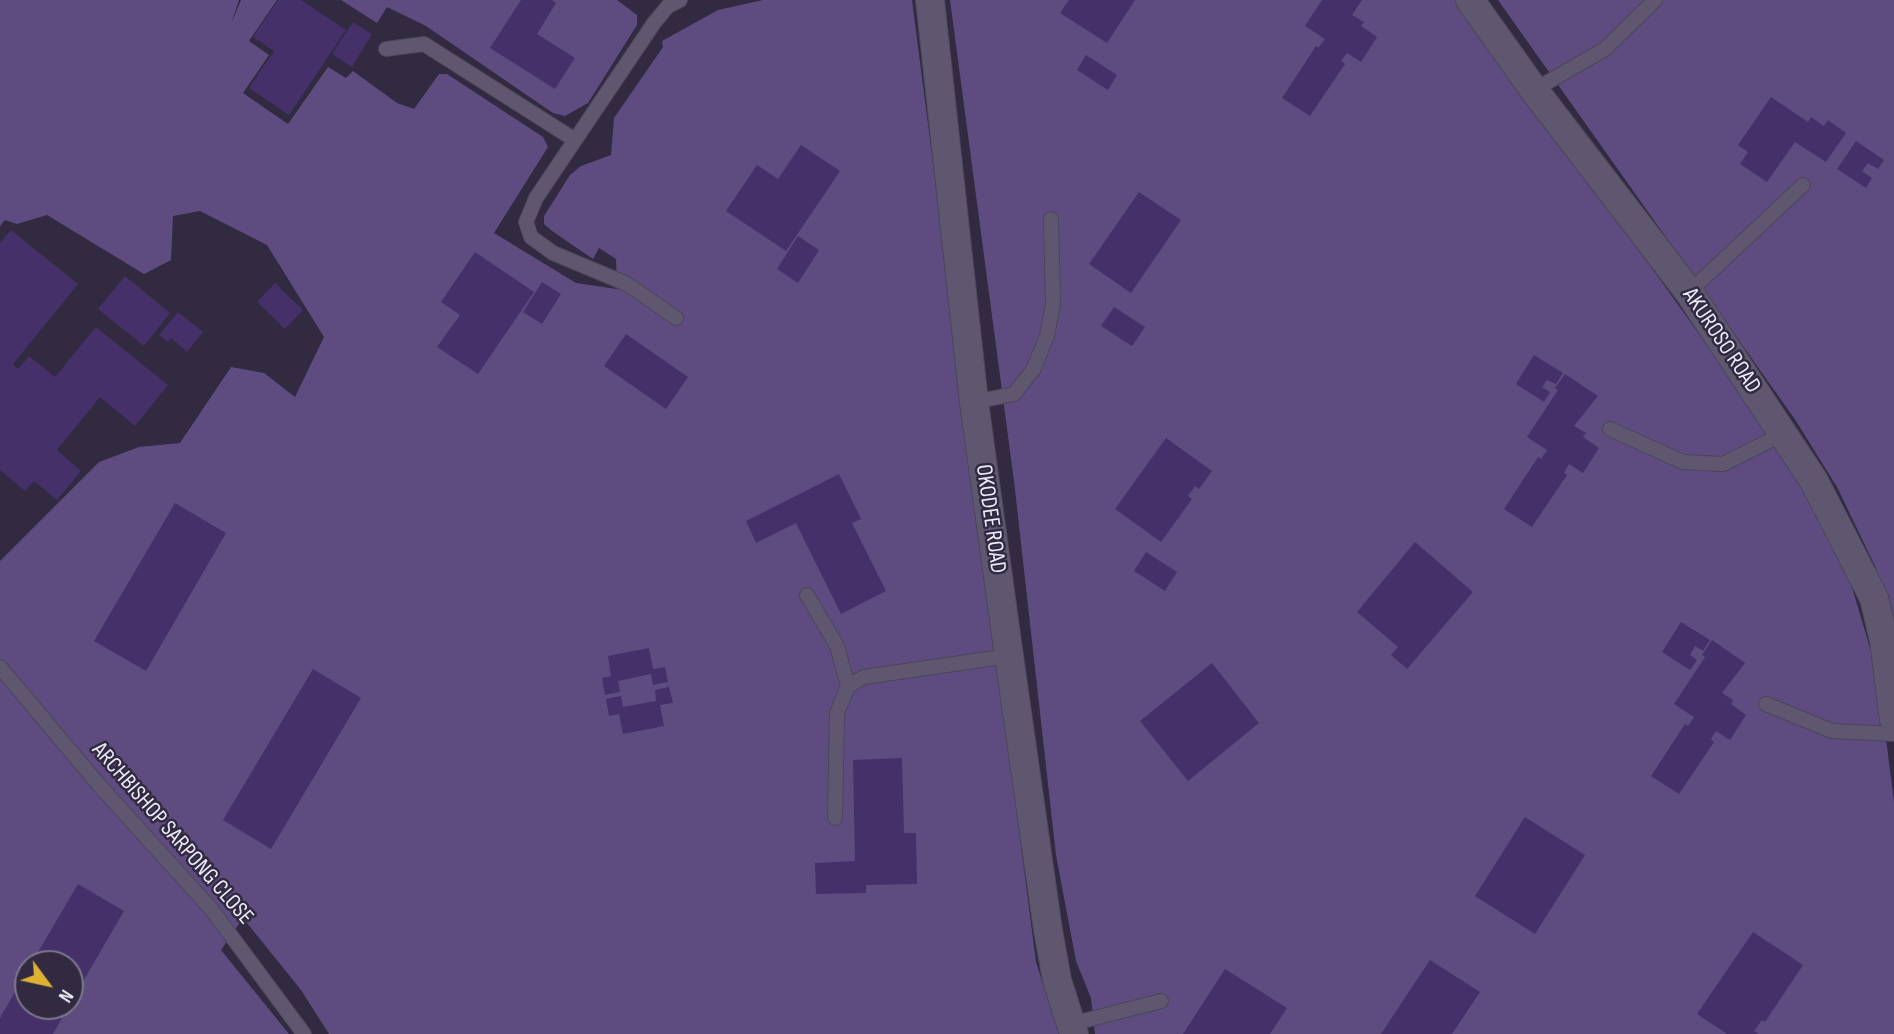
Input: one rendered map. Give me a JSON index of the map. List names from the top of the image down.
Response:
{
  "streets": {
    "street": ["AKUROSO ROAD", "OKODEE ROAD"],
    "lane": ["ARCHBISHOP SARPONG CLOSE"]
  },
  "north": "bottom right"
}
